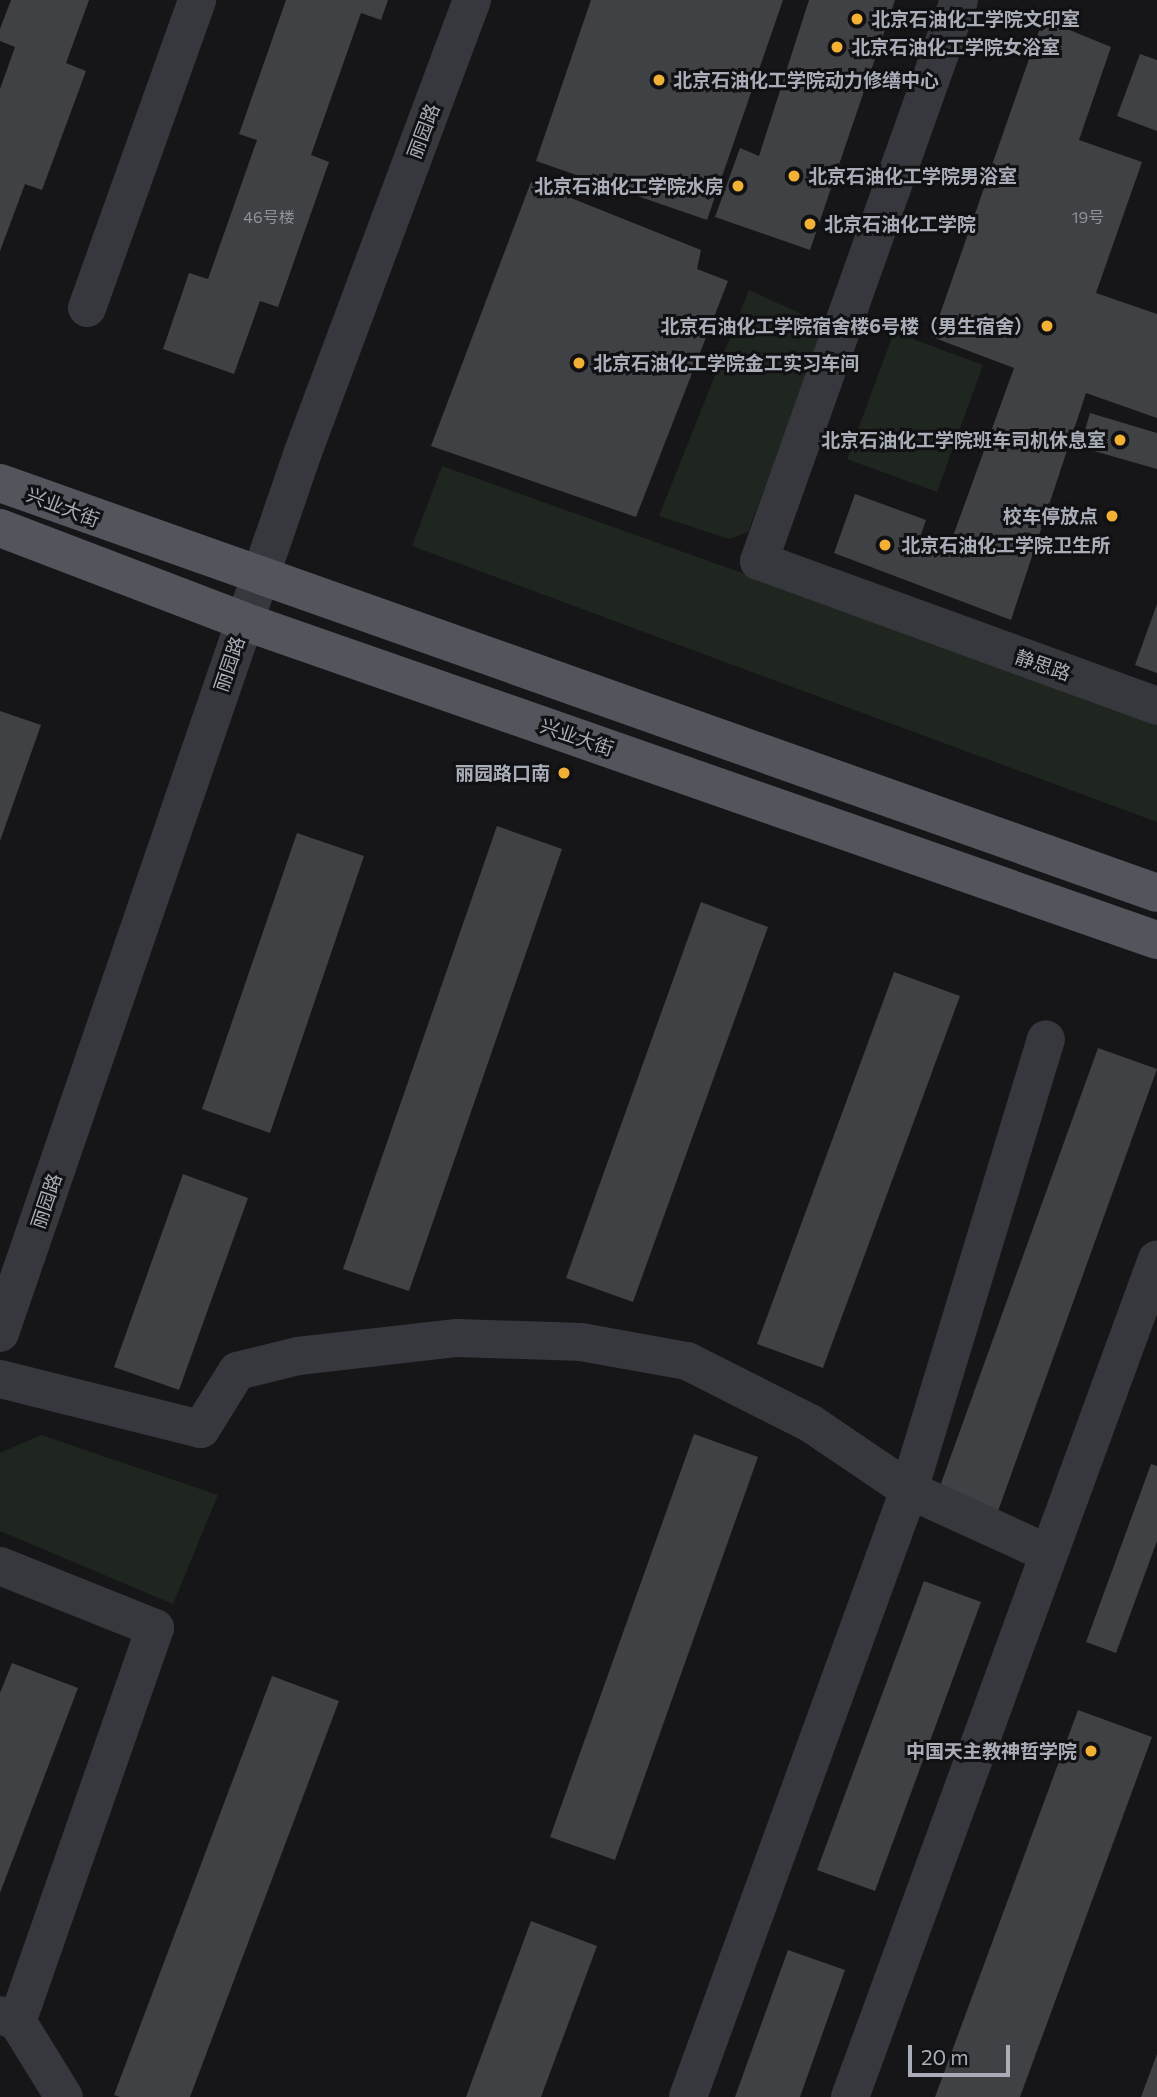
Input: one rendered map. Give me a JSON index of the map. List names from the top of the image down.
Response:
{
  "streets": {
    "main road": ["兴业大街"],
    "street": ["丽园路", "静思路"]
  },
  "crossings": [
    ["丽园路", "兴业大街"]
  ],
  "places": [
    "北京石油化工学院文印室",
    "北京石油化工学院女浴室",
    "北京石油化工学院动力修缮中心",
    "北京石油化工学院男浴室",
    "北京石油化工学院水房",
    "北京石油化工学院",
    "北京石油化工学院宿舍楼6号楼（男生宿舍）",
    "北京石油化工学院金工实习车间",
    "北京石油化工学院班车司机休息室",
    "校车停放点",
    "北京石油化工学院卫生所",
    "丽园路口南",
    "中国天主教神哲学院"
  ],
  "house_numbers": ["46号楼", "19号"],
  "scale_bar": "20 m"
}
